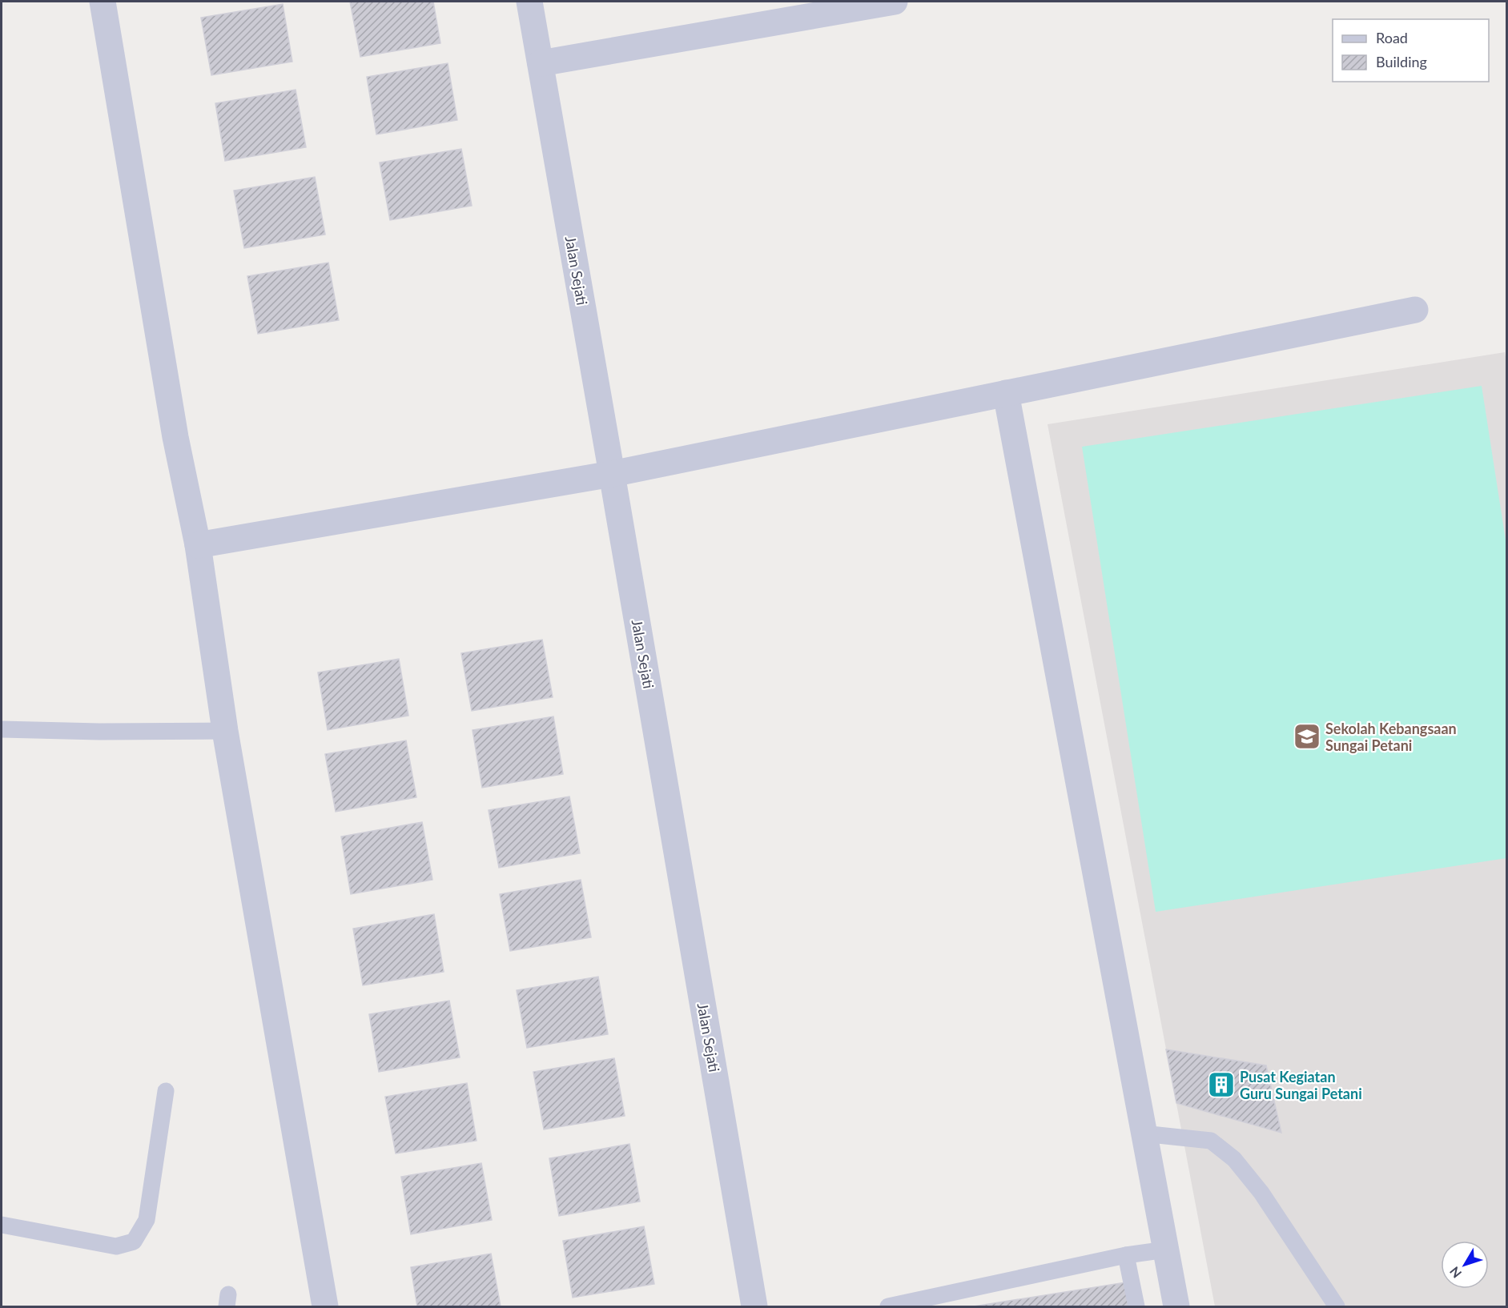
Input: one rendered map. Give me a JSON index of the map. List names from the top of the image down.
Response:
{
  "streets": {
    "street": ["Jalan Sejati"]
  },
  "places": {
    "school or university": ["Sekolah Kebangsaan Sungai Petani"],
    "building": ["Pusat Kegiatan Guru Sungai Petani"]
  },
  "legend": ["Road", "Building"],
  "north": "bottom left"
}
